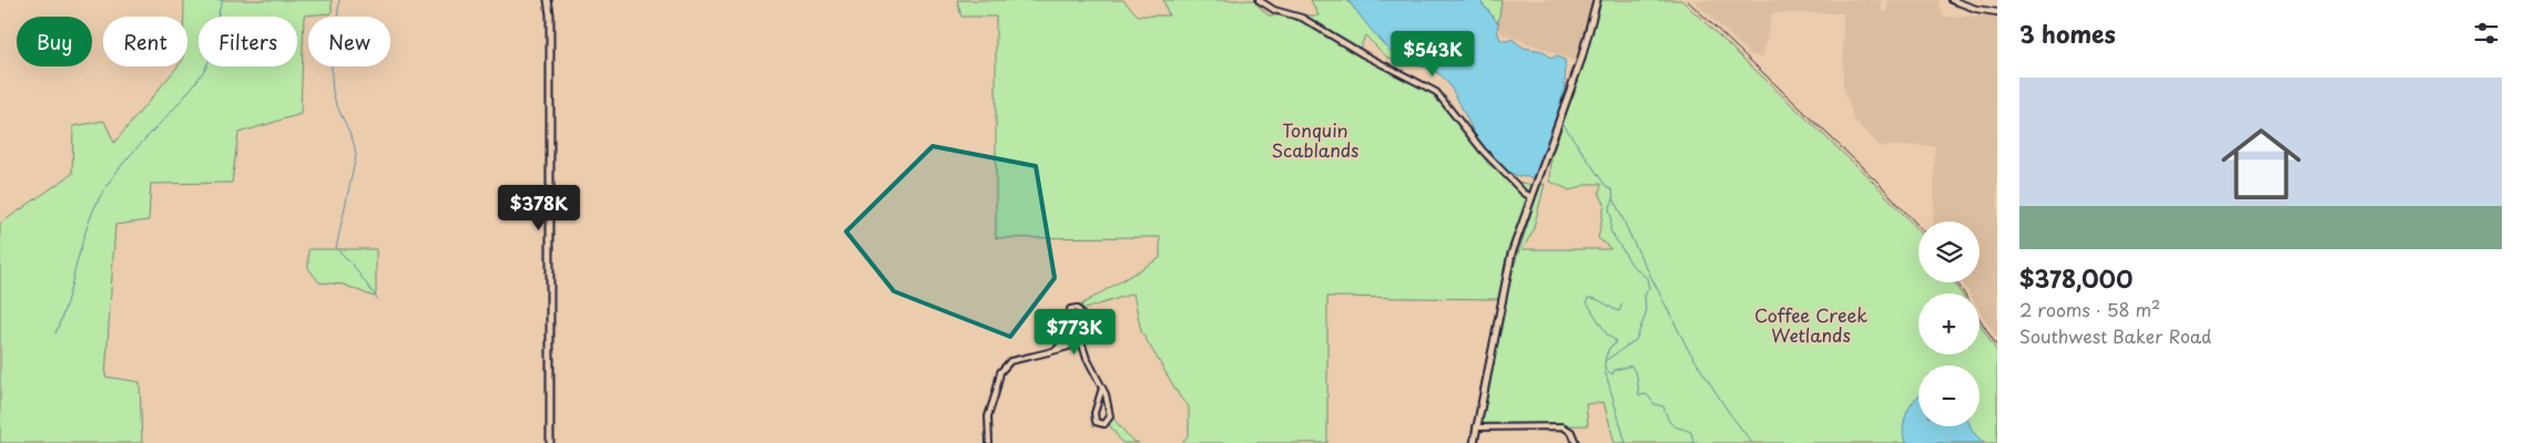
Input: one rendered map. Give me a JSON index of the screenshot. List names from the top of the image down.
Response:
{
  "parks": ["Tonquin Scablands", "Coffee Creek Wetlands"],
  "page": {
    "heading": "3 homes",
    "chip": [
      "Buy",
      "Rent",
      "Filters",
      "New"
    ],
    "price": ["$543K", "$378K", "$773K"],
    "list": [
      {
        "name": "$378,000",
        "note": "2 rooms · 58 m² · Southwest Baker Road"
      }
    ],
    "map_buttons": ["+", "−"]
  }
}
